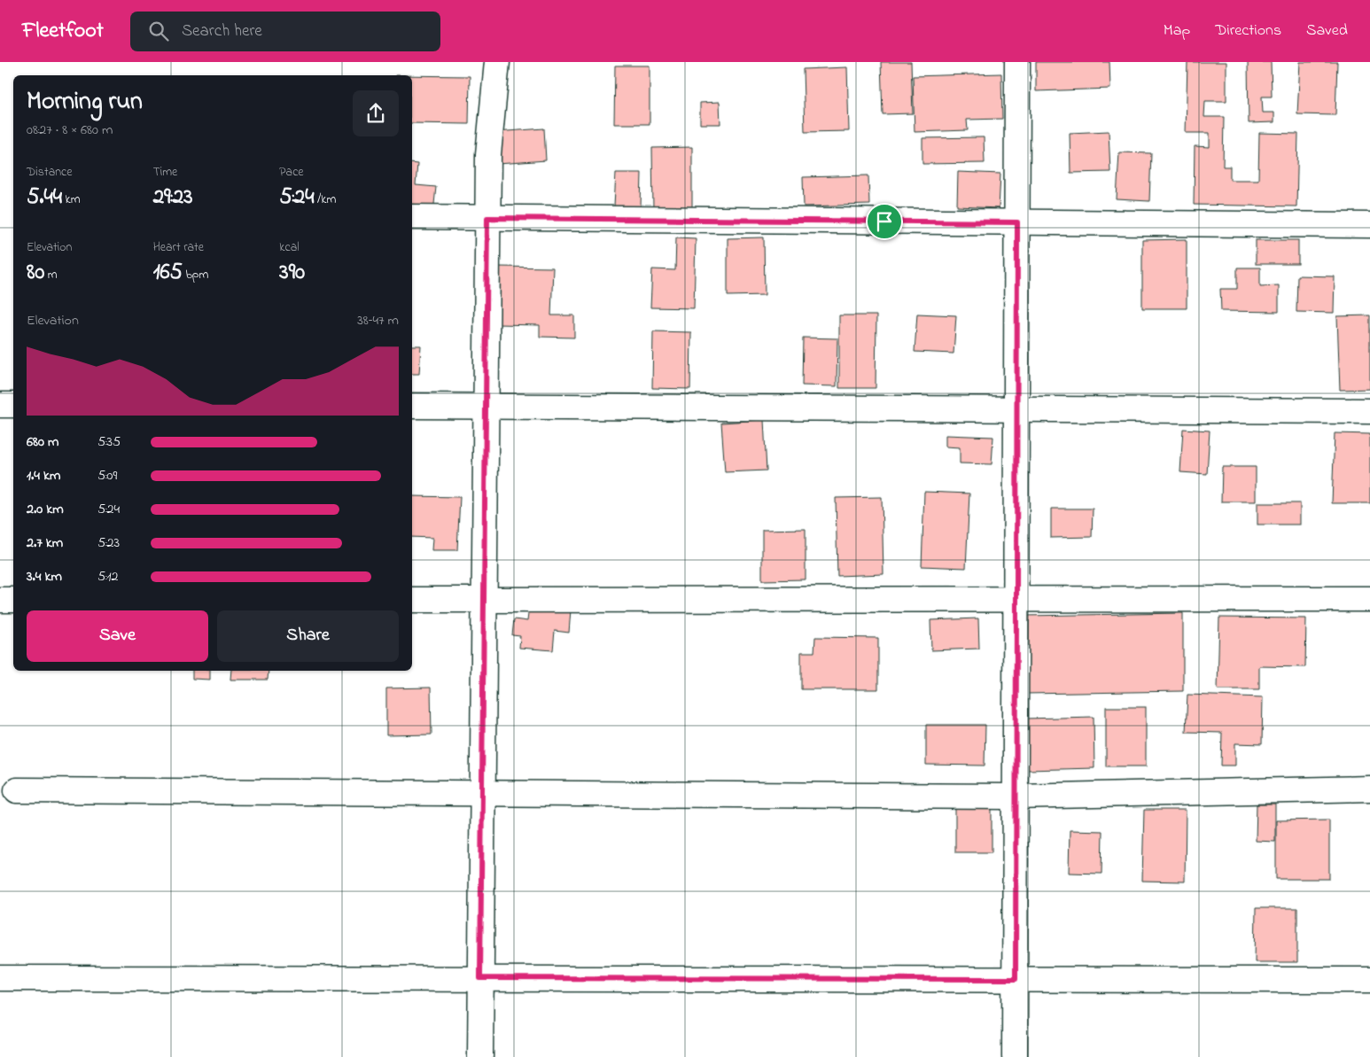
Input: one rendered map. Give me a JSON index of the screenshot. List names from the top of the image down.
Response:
{
  "page": {
    "header": "Fleetfoot",
    "search": "Search here",
    "nav": ["Map", "Directions", "Saved"],
    "heading": ["Morning run", "08:27 · 8 × 680 m"],
    "stats": [
      ["Distance", "5.44 km"],
      ["Time", "29:23"],
      ["Pace", "5:24 /km"],
      ["Elevation", "80 m"],
      ["Heart rate", "165 bpm"],
      ["kcal", "390"]
    ],
    "chart": ["Elevation", "38–47 m"],
    "list": [
      {
        "name": "680 m",
        "note": "5:35"
      },
      {
        "name": "1.4 km",
        "note": "5:09"
      },
      {
        "name": "2.0 km",
        "note": "5:24"
      },
      {
        "name": "2.7 km",
        "note": "5:23"
      },
      {
        "name": "3.4 km",
        "note": "5:12"
      }
    ],
    "buttons": ["Save", "Share"]
  }
}
